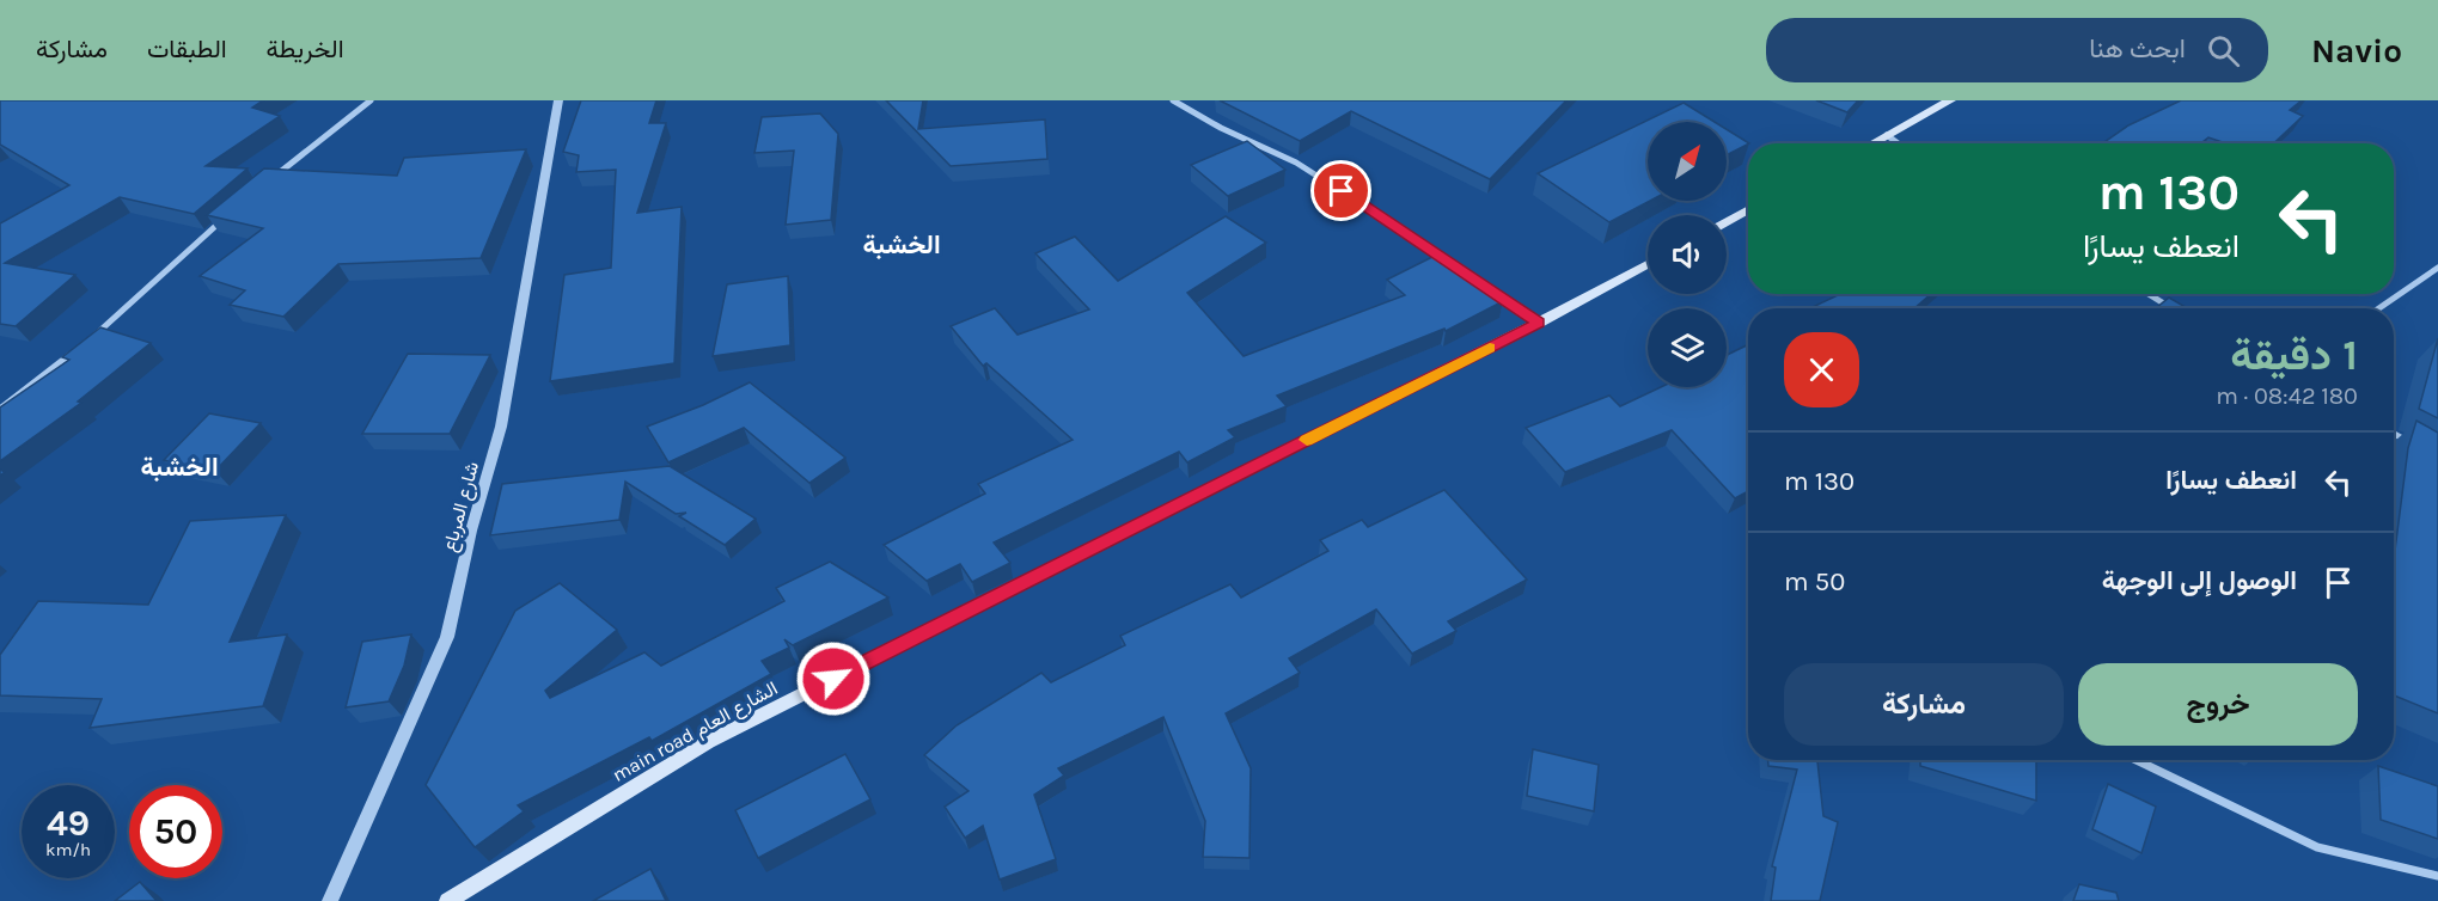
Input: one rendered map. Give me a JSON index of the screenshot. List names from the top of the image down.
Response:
{
  "streets": {
    "main road": ["main road الشارع العام"],
    "street": ["شارع المرباع"]
  },
  "districts": ["الخشبة", "الخشبة"],
  "north": "top right",
  "page": {
    "header": "Navio",
    "search": "ابحث هنا",
    "nav": ["الخريطة", "الطبقات", "مشاركة"],
    "turn": ["130 m", "انعطف يسارًا"],
    "heading": ["1 دقيقة", "180 m · 08:42"],
    "list": [
      {
        "name": "انعطف يسارًا",
        "value": "130 m"
      },
      {
        "name": "الوصول إلى الوجهة",
        "value": "50 m"
      }
    ],
    "buttons": ["خروج", "مشاركة"],
    "speed": "49 km/h",
    "limit": "50"
  }
}
